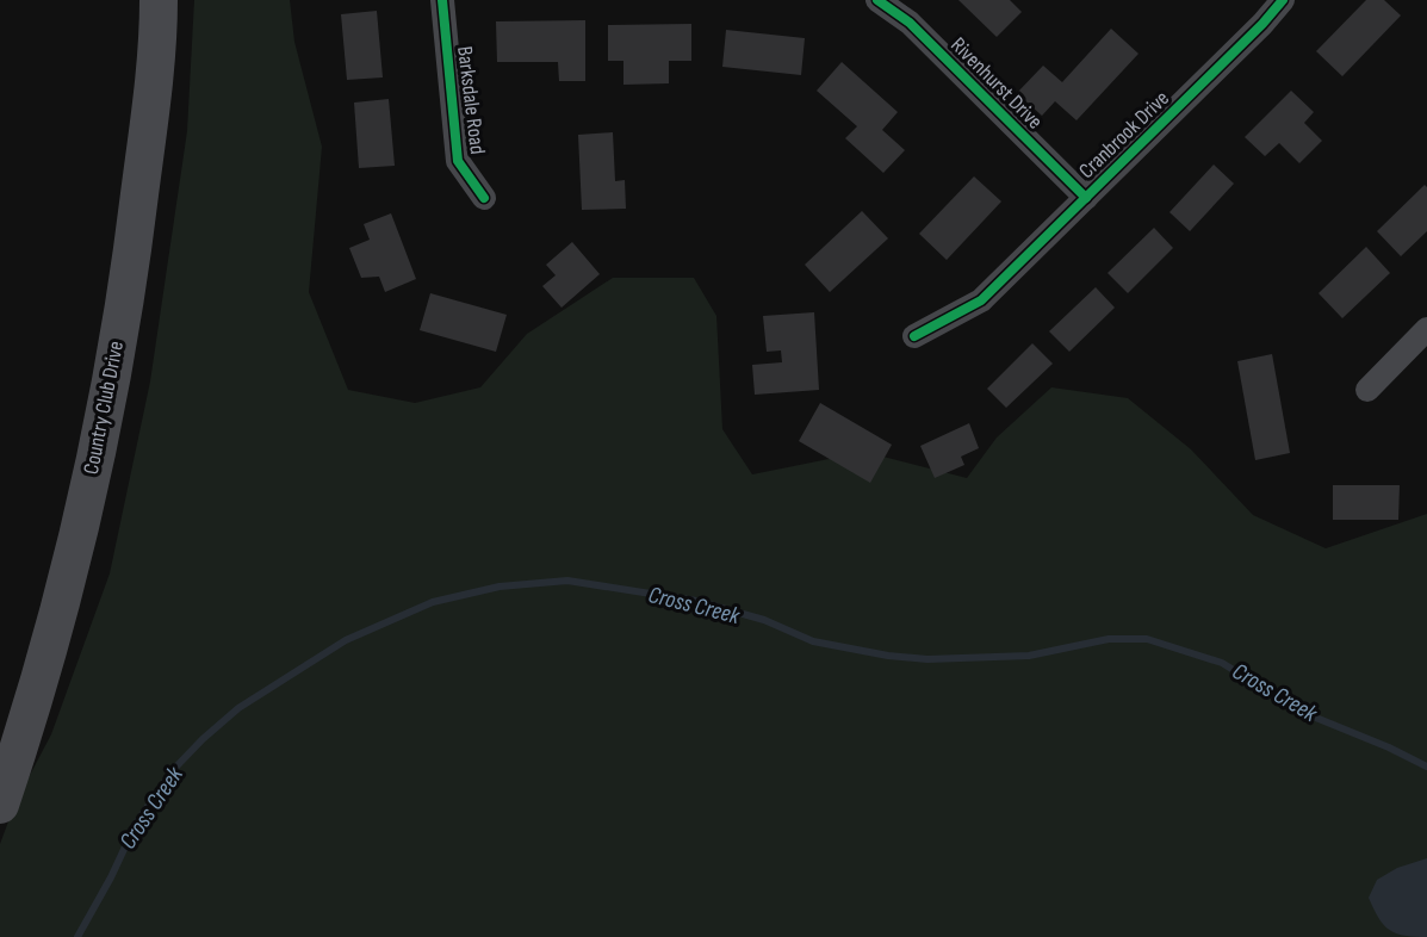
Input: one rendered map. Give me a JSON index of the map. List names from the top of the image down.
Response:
{
  "streets": {
    "main road": ["Country Club Drive"],
    "street": ["Rivenhurst Drive", "Barksdale Road", "Cranbrook Drive"]
  },
  "crossings": [
    ["Rivenhurst Drive", "Cranbrook Drive"]
  ],
  "water": ["Cross Creek"]
}
